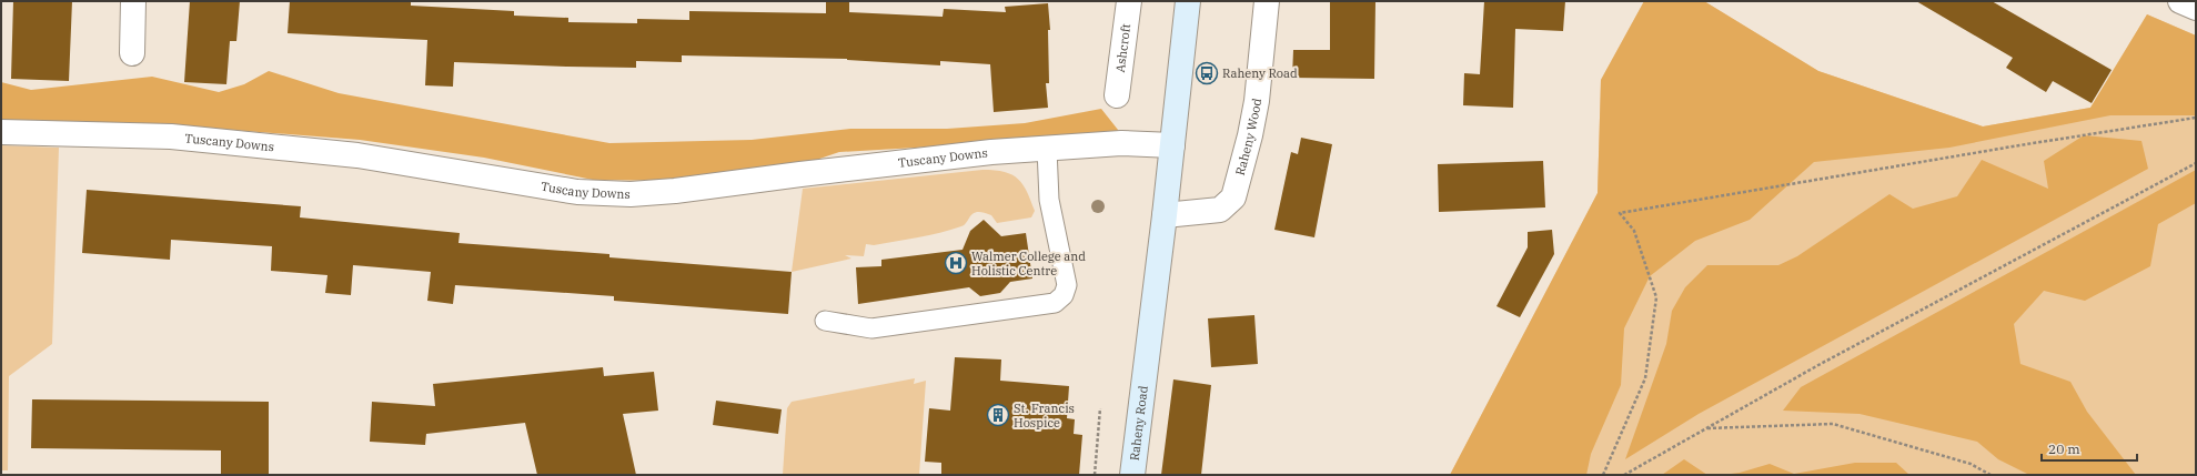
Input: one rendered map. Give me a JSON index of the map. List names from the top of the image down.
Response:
{
  "streets": {
    "main road": ["Raheny Road"],
    "street": ["Ashcroft", "Raheny Wood", "Tuscany Downs"]
  },
  "crossings": [
    ["Raheny Wood", "Raheny Road"],
    ["Tuscany Downs", "Raheny Road"]
  ],
  "places": {
    "bus stop": ["Raheny Road"],
    "hospital": ["Walmer College and Holistic Centre"],
    "building": ["St. Francis Hospice"]
  },
  "scale_bar": "20 m"
}
